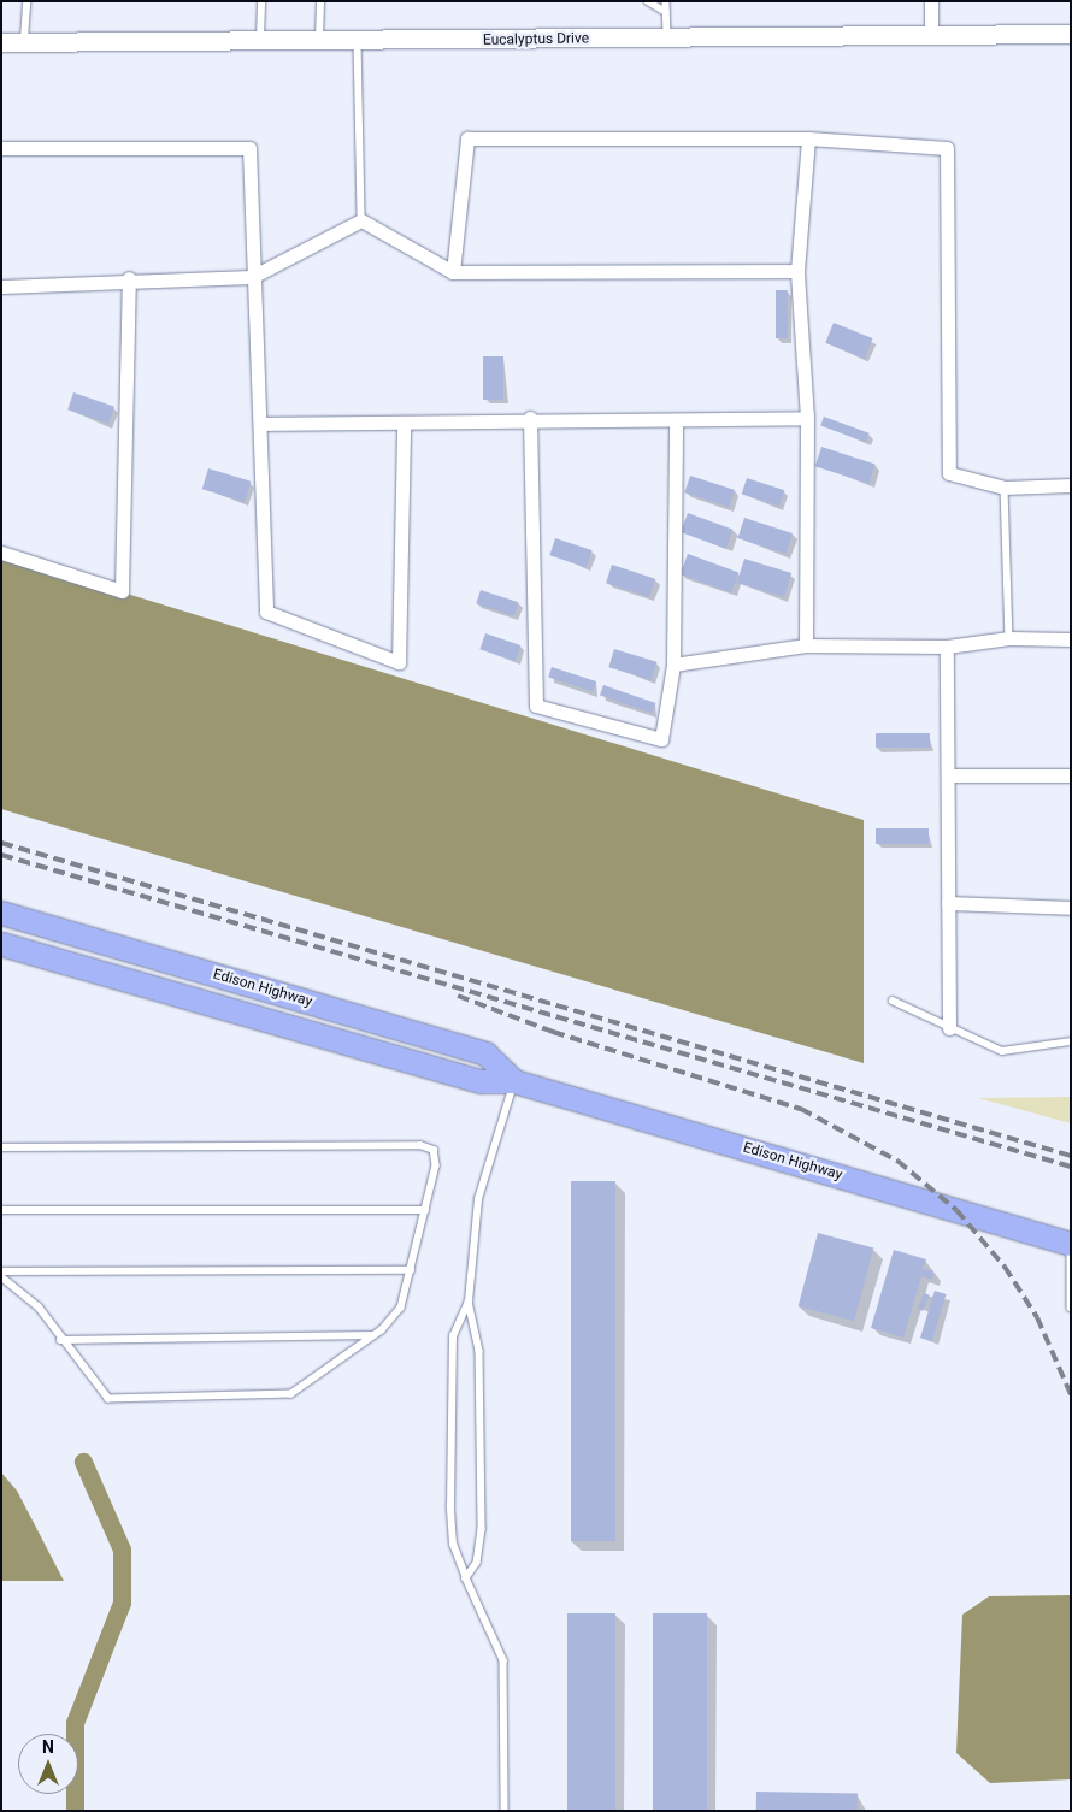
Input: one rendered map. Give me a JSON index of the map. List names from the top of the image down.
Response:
{
  "streets": {
    "main road": ["Edison Highway"],
    "street": ["Eucalyptus Drive"]
  },
  "north": "top"
}
